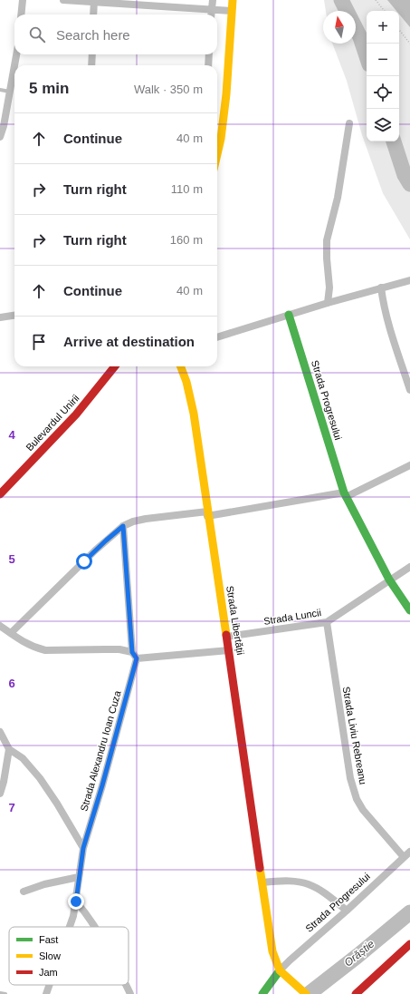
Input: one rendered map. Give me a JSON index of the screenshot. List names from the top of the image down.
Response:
{
  "streets": {
    "street": [
      "Strada Progresului",
      "Bulevardul Unirii",
      "Strada Luncii",
      "Strada Libertății",
      "Strada Liviu Rebreanu",
      "Strada Alexandru Ioan Cuza"
    ]
  },
  "crossings": [
    ["Strada Progresului", "Strada Luncii"],
    ["Strada Progresului", "Strada Libertății"],
    ["Strada Progresului", "Strada Liviu Rebreanu"],
    ["Strada Luncii", "Strada Libertății"],
    ["Strada Luncii", "Strada Liviu Rebreanu"]
  ],
  "water": ["Orăștie"],
  "legend": ["Fast", "Slow", "Jam"],
  "north": "top",
  "page": {
    "map_buttons": ["+", "−"],
    "search": "Search here",
    "heading": ["5 min", "Walk · 350 m"],
    "list": [
      ["Continue", "40 m"],
      ["Turn right", "110 m"],
      ["Turn right", "160 m"],
      ["Continue", "40 m"],
      "Arrive at destination"
    ]
  },
  "grid": {
    "rows": [
      "4",
      "5",
      "6",
      "7"
    ]
  }
}
